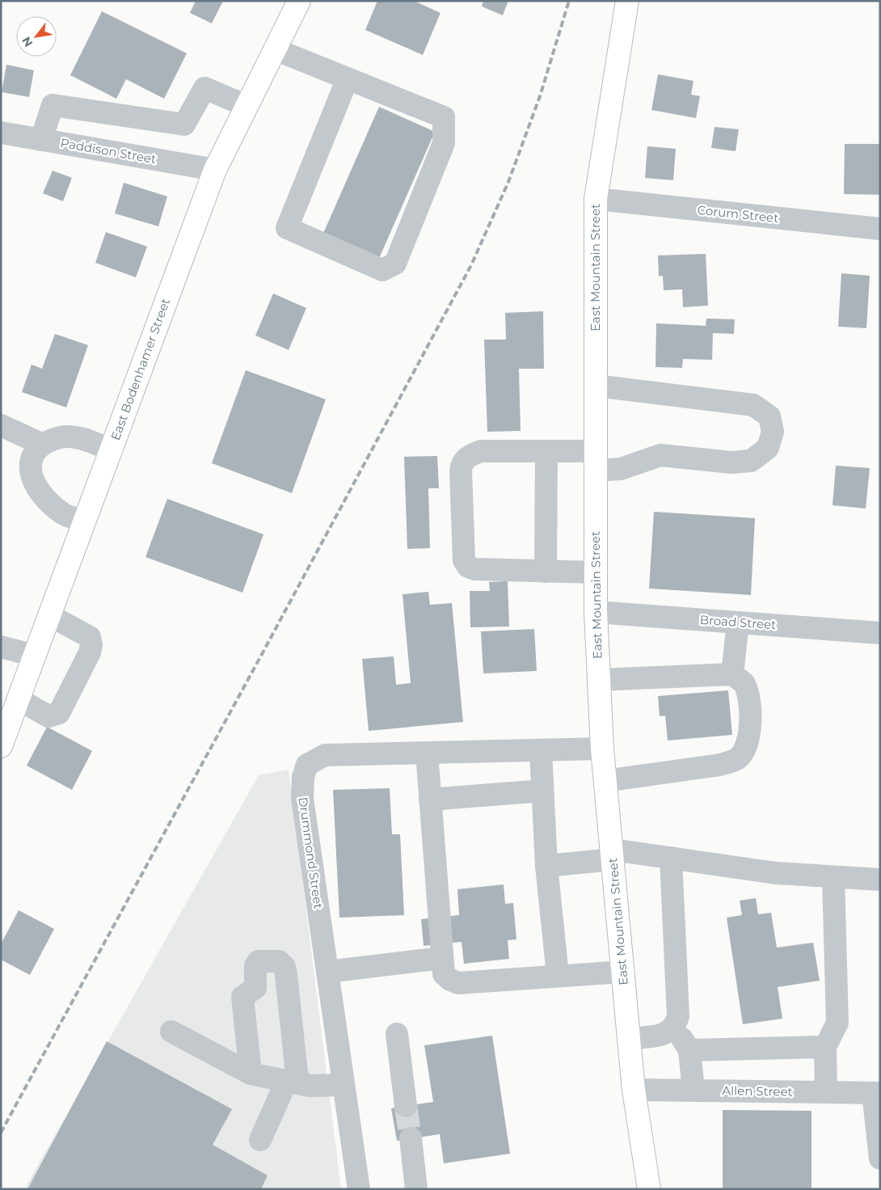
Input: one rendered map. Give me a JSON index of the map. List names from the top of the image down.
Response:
{
  "streets": {
    "main road": ["East Mountain Street", "East Bodenhamer Street"],
    "street": [
      "Paddison Street",
      "Corum Street",
      "Broad Street",
      "Drummond Street",
      "Allen Street"
    ]
  },
  "crossings": [
    ["Paddison Street", "East Bodenhamer Street"],
    ["Corum Street", "East Mountain Street"],
    ["East Mountain Street", "Broad Street"],
    ["East Mountain Street", "Drummond Street"],
    ["East Mountain Street", "Allen Street"]
  ],
  "north": "bottom left"
}
